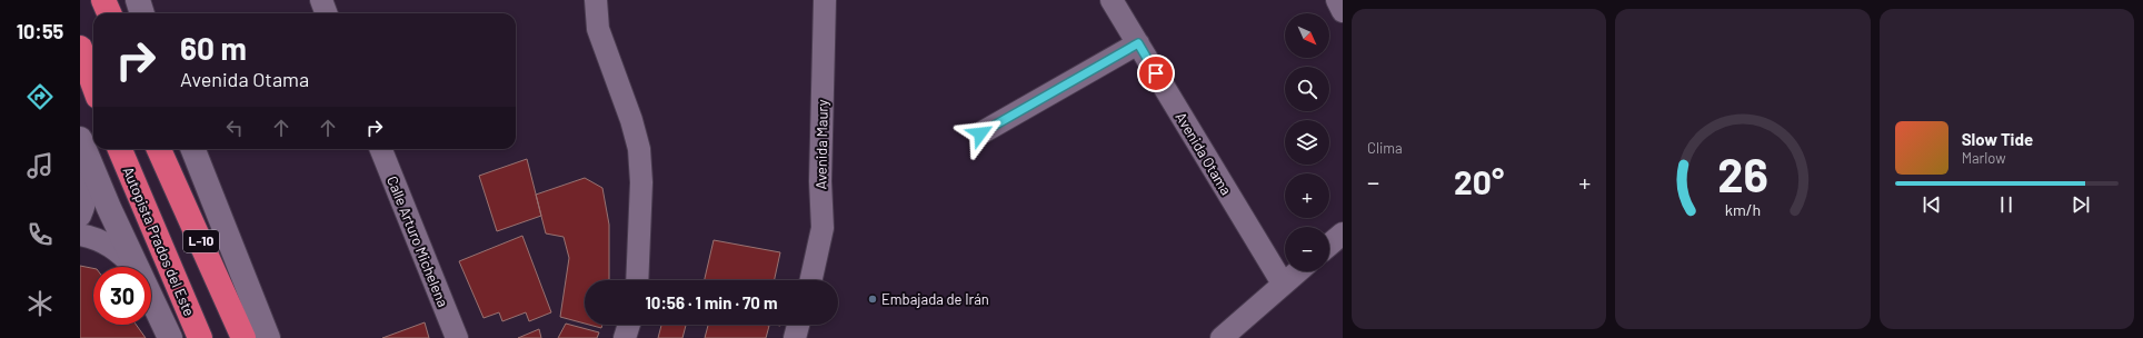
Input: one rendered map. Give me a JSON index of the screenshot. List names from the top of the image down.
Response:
{
  "streets": {
    "highway": ["Autopista Prados del Este", "L-10"],
    "street": ["Avenida Maury", "Avenida Otama", "Calle Arturo Michelena"]
  },
  "places": ["Embajada de Irán"],
  "north": "bottom right",
  "page": {
    "tabs": "10:55",
    "tile": "Clima",
    "map_buttons": ["+", "−"],
    "turn": ["60 m", "Avenida Otama"],
    "song": ["Slow Tide", "Marlow"],
    "heat": ["−", "20°", "+"],
    "limit": "30",
    "trip": "10:56 · 1 min · 70 m",
    "gauge": ["26", "km/h"]
  }
}
